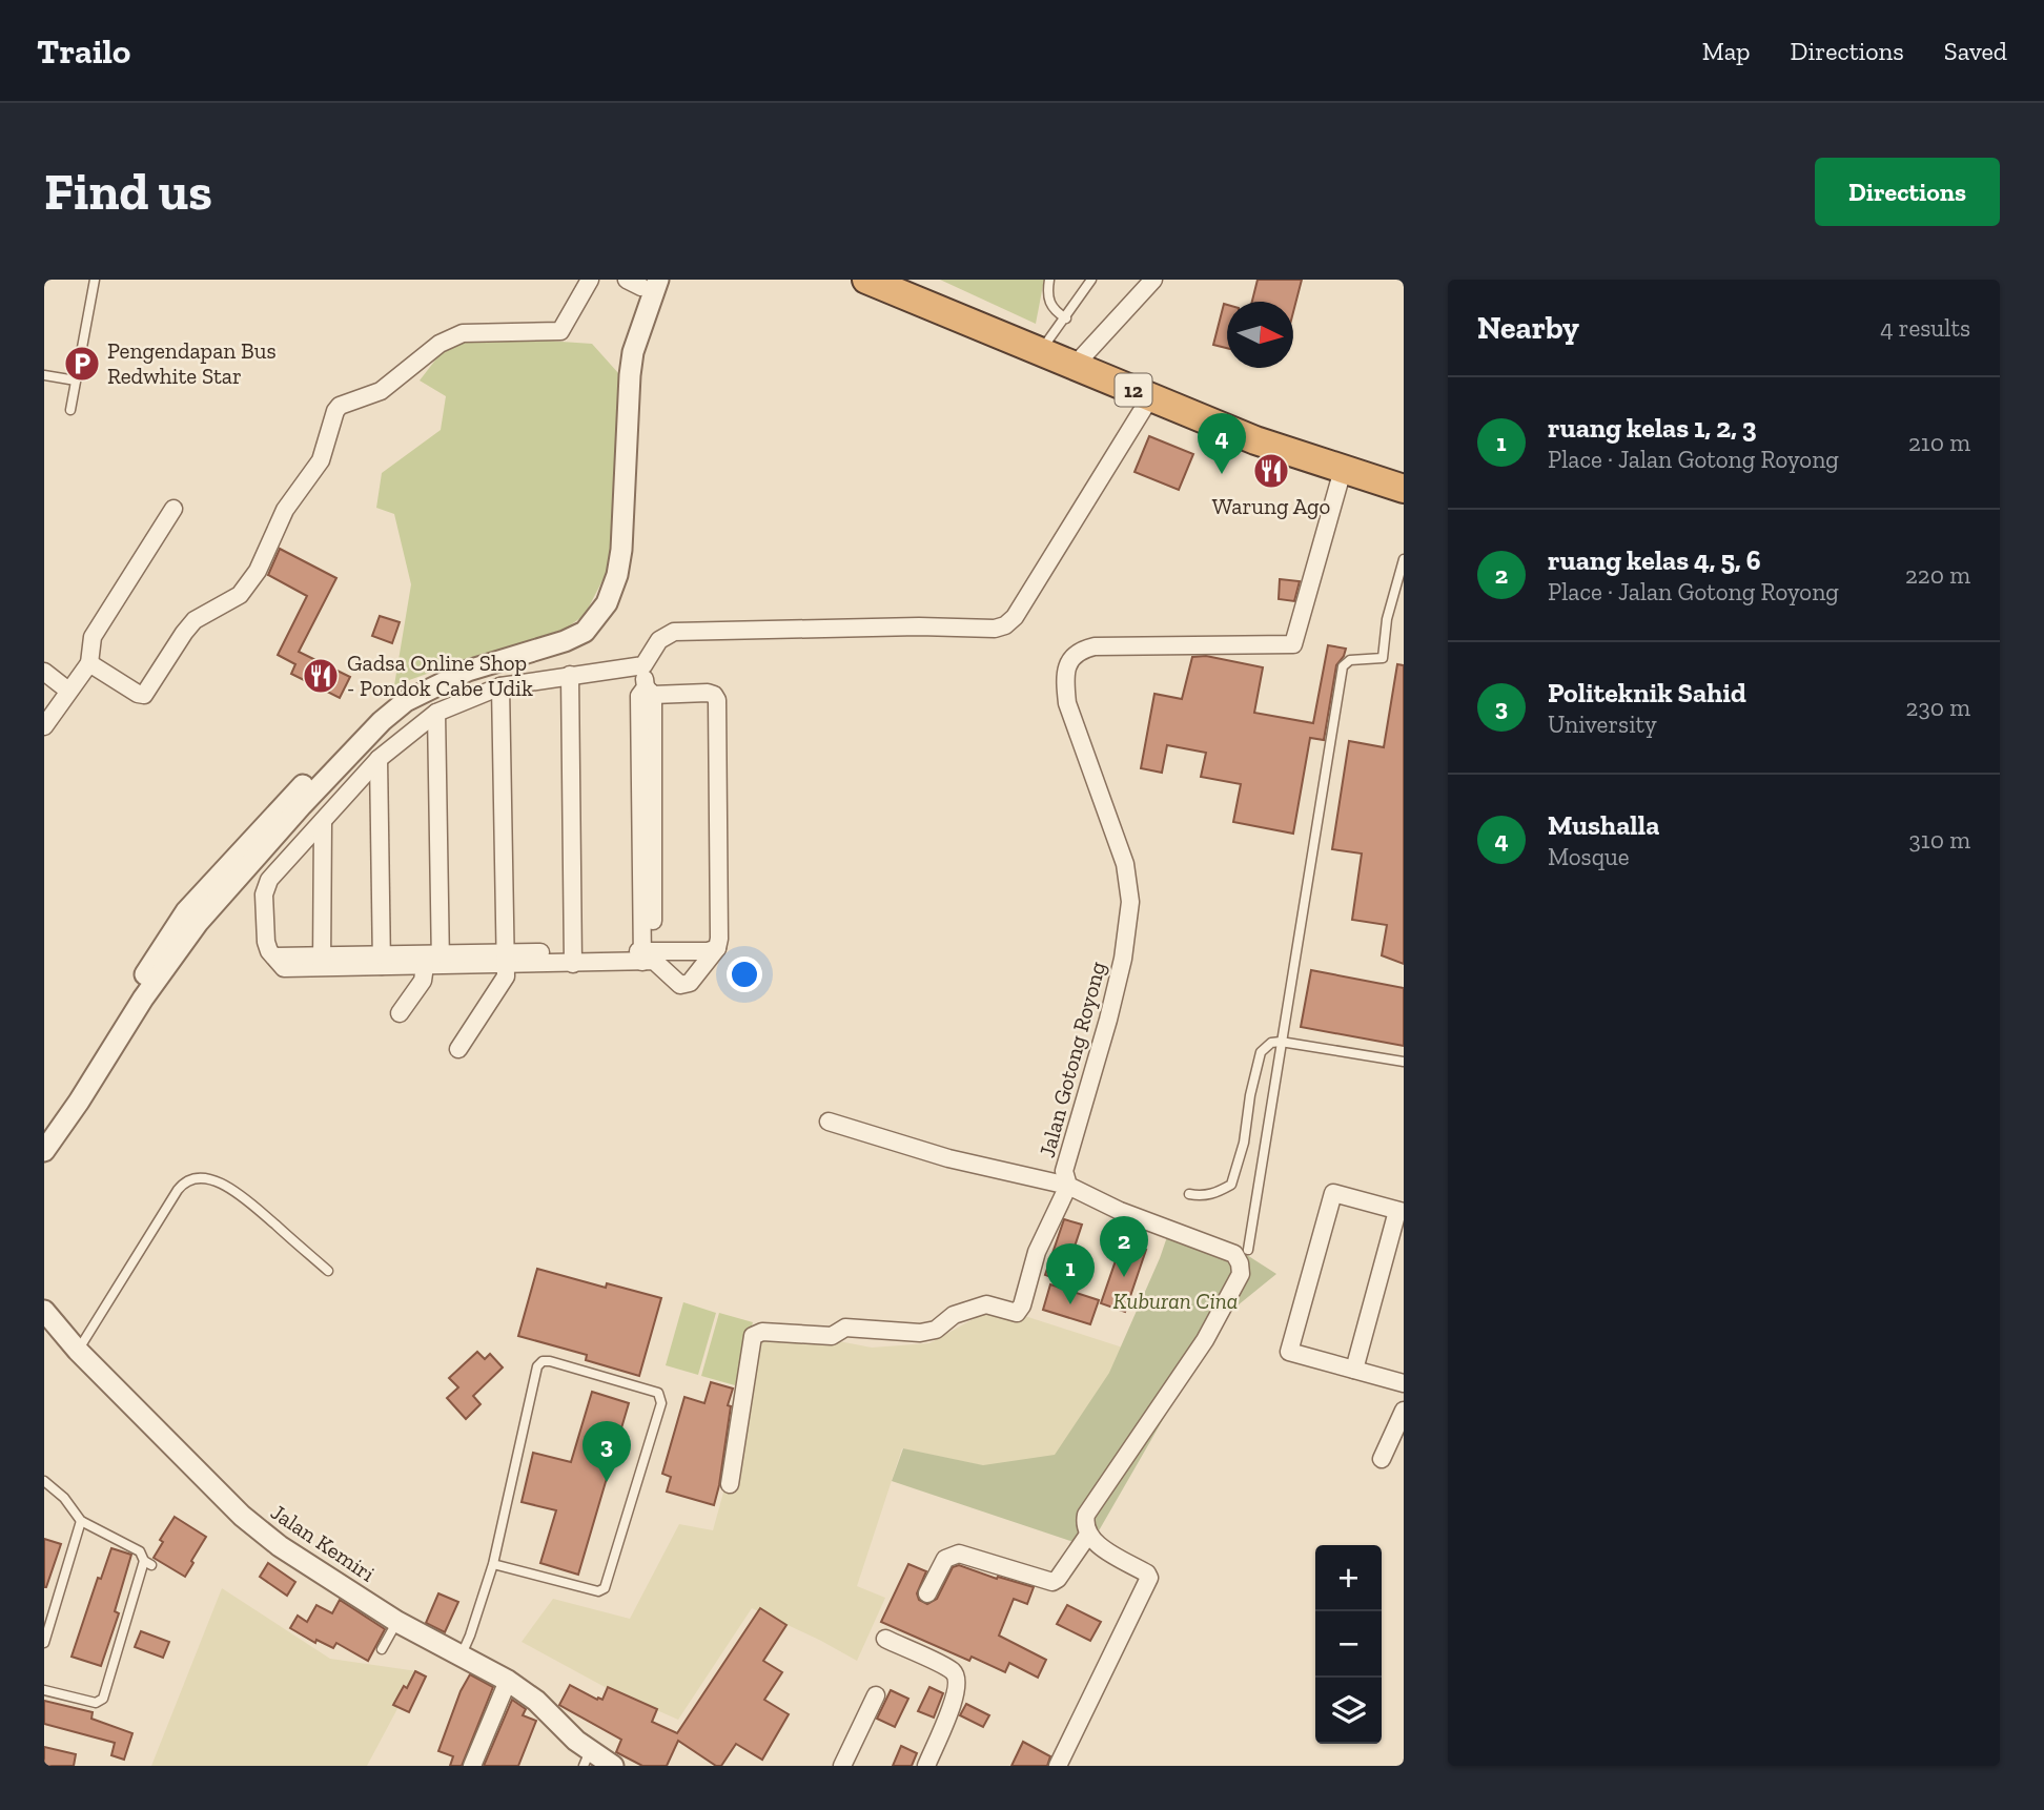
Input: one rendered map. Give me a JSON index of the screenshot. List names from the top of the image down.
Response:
{
  "streets": {
    "highway": ["12"],
    "street": ["Jalan Gotong Royong", "Jalan Kemiri"]
  },
  "crossings": [
    ["12", "Jalan Gotong Royong"]
  ],
  "parks": ["Kuburan Cina"],
  "places": {
    "parking": ["Pengendapan Bus Redwhite Star"],
    "restaurant": ["Warung Ago", "Gadsa Online Shop - Pondok Cabe Udik"]
  },
  "north": "right",
  "page": {
    "header": "Trailo",
    "nav": ["Map", "Directions", "Saved"],
    "buttons": "Directions",
    "title": "Find us",
    "heading": ["Nearby", "4 results"],
    "list": [
      {
        "mark": "1",
        "name": "ruang kelas 1, 2, 3",
        "note": "Place · Jalan Gotong Royong",
        "value": "210 m"
      },
      {
        "mark": "2",
        "name": "ruang kelas 4, 5, 6",
        "note": "Place · Jalan Gotong Royong",
        "value": "220 m"
      },
      {
        "mark": "3",
        "name": "Politeknik Sahid",
        "note": "University",
        "value": "230 m"
      },
      {
        "mark": "4",
        "name": "Mushalla",
        "note": "Mosque",
        "value": "310 m"
      }
    ],
    "pins": [
      "4",
      "2",
      "1",
      "3"
    ],
    "map_buttons": ["+", "−"]
  }
}
